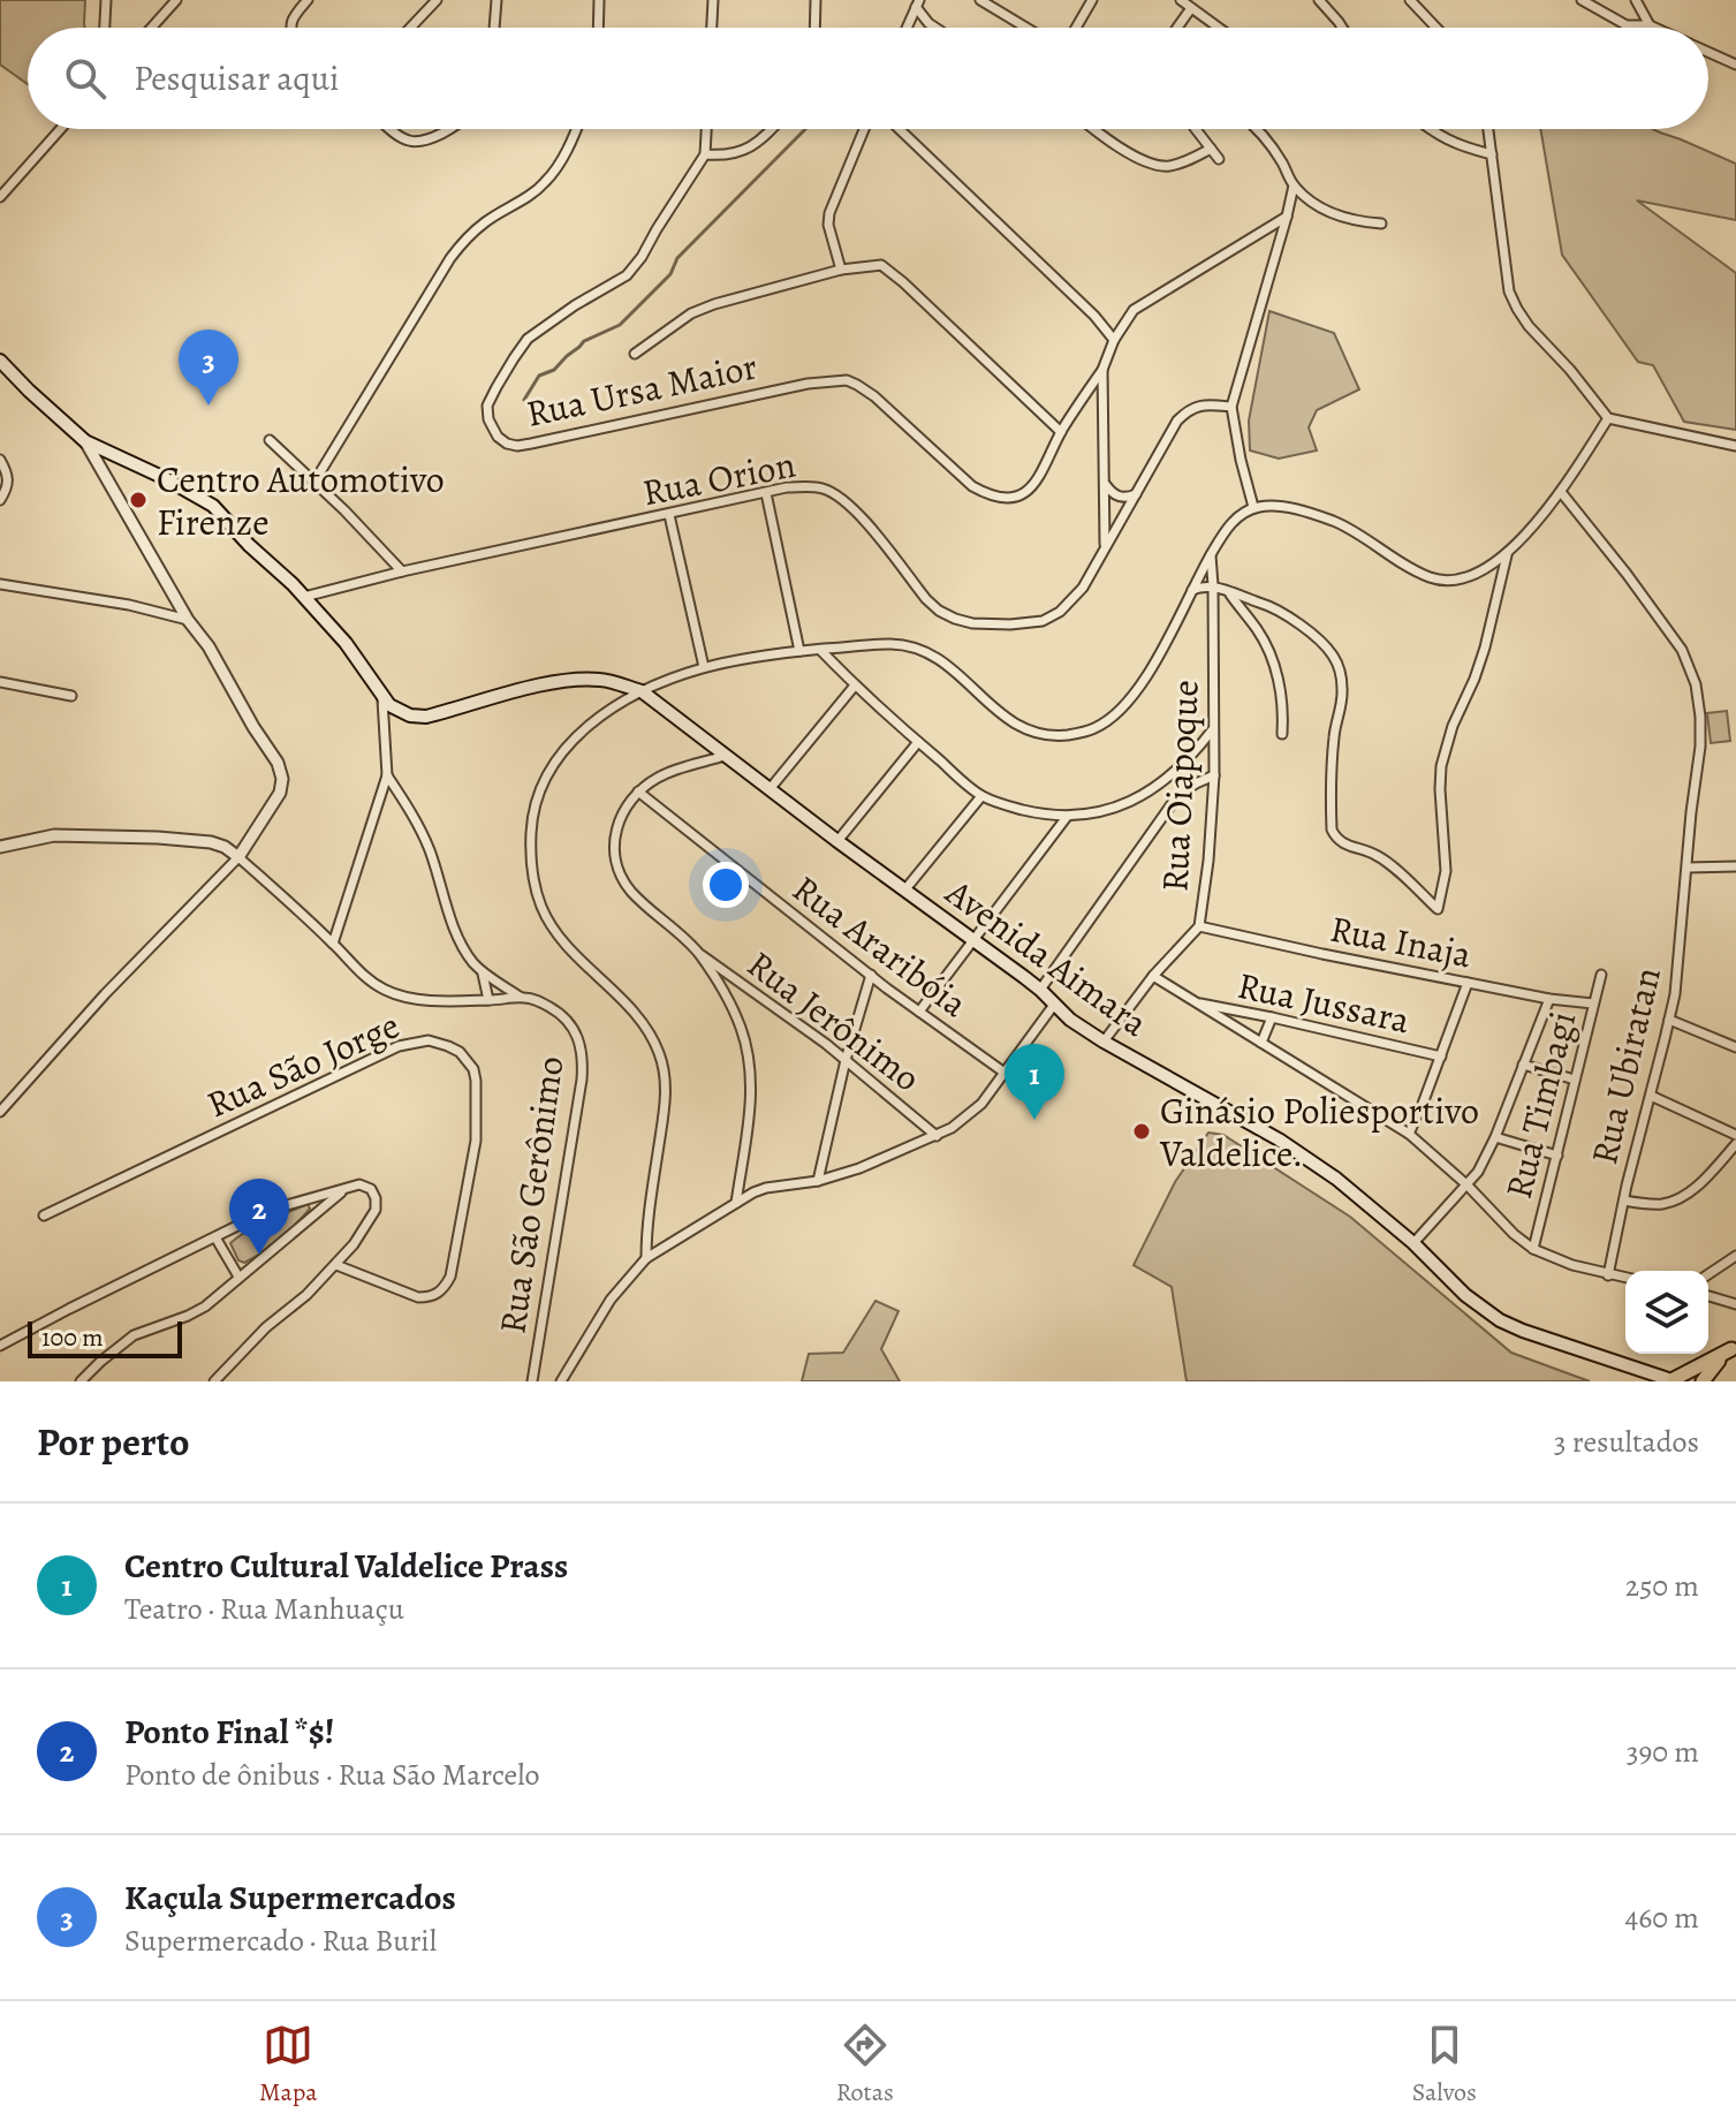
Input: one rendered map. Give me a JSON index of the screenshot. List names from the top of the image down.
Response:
{
  "streets": {
    "main road": ["Avenida Aimara"],
    "street": [
      "Rua Ursa Maior",
      "Rua Orion",
      "Rua Oiapoque",
      "Rua Inaja",
      "Rua Araribóia",
      "Rua Jussara",
      "Rua Jerônimo",
      "Rua São Jorge",
      "Rua Ubiratan",
      "Rua Timbagi",
      "Rua São Gerônimo"
    ]
  },
  "crossings": [
    ["Rua Oiapoque", "Rua Inaja"],
    ["Rua Oiapoque", "Avenida Aimara"],
    ["Rua Inaja", "Rua Timbagi"]
  ],
  "places": ["Centro Automotivo Firenze", "Ginásio Poliesportivo Valdelice."],
  "scale_bar": "100 m",
  "page": {
    "search": "Pesquisar aqui",
    "pins": ["3", "1", "2"],
    "scale": "100 m",
    "heading": ["Por perto", "3 resultados"],
    "list": [
      {
        "mark": "1",
        "name": "Centro Cultural Valdelice Prass",
        "note": "Teatro · Rua Manhuaçu",
        "value": "250 m"
      },
      {
        "mark": "2",
        "name": "Ponto Final *$!",
        "note": "Ponto de ônibus · Rua São Marcelo",
        "value": "390 m"
      },
      {
        "mark": "3",
        "name": "Kaçula Supermercados",
        "note": "Supermercado · Rua Buril",
        "value": "460 m"
      }
    ],
    "nav": ["Mapa", "Rotas", "Salvos"]
  }
}
